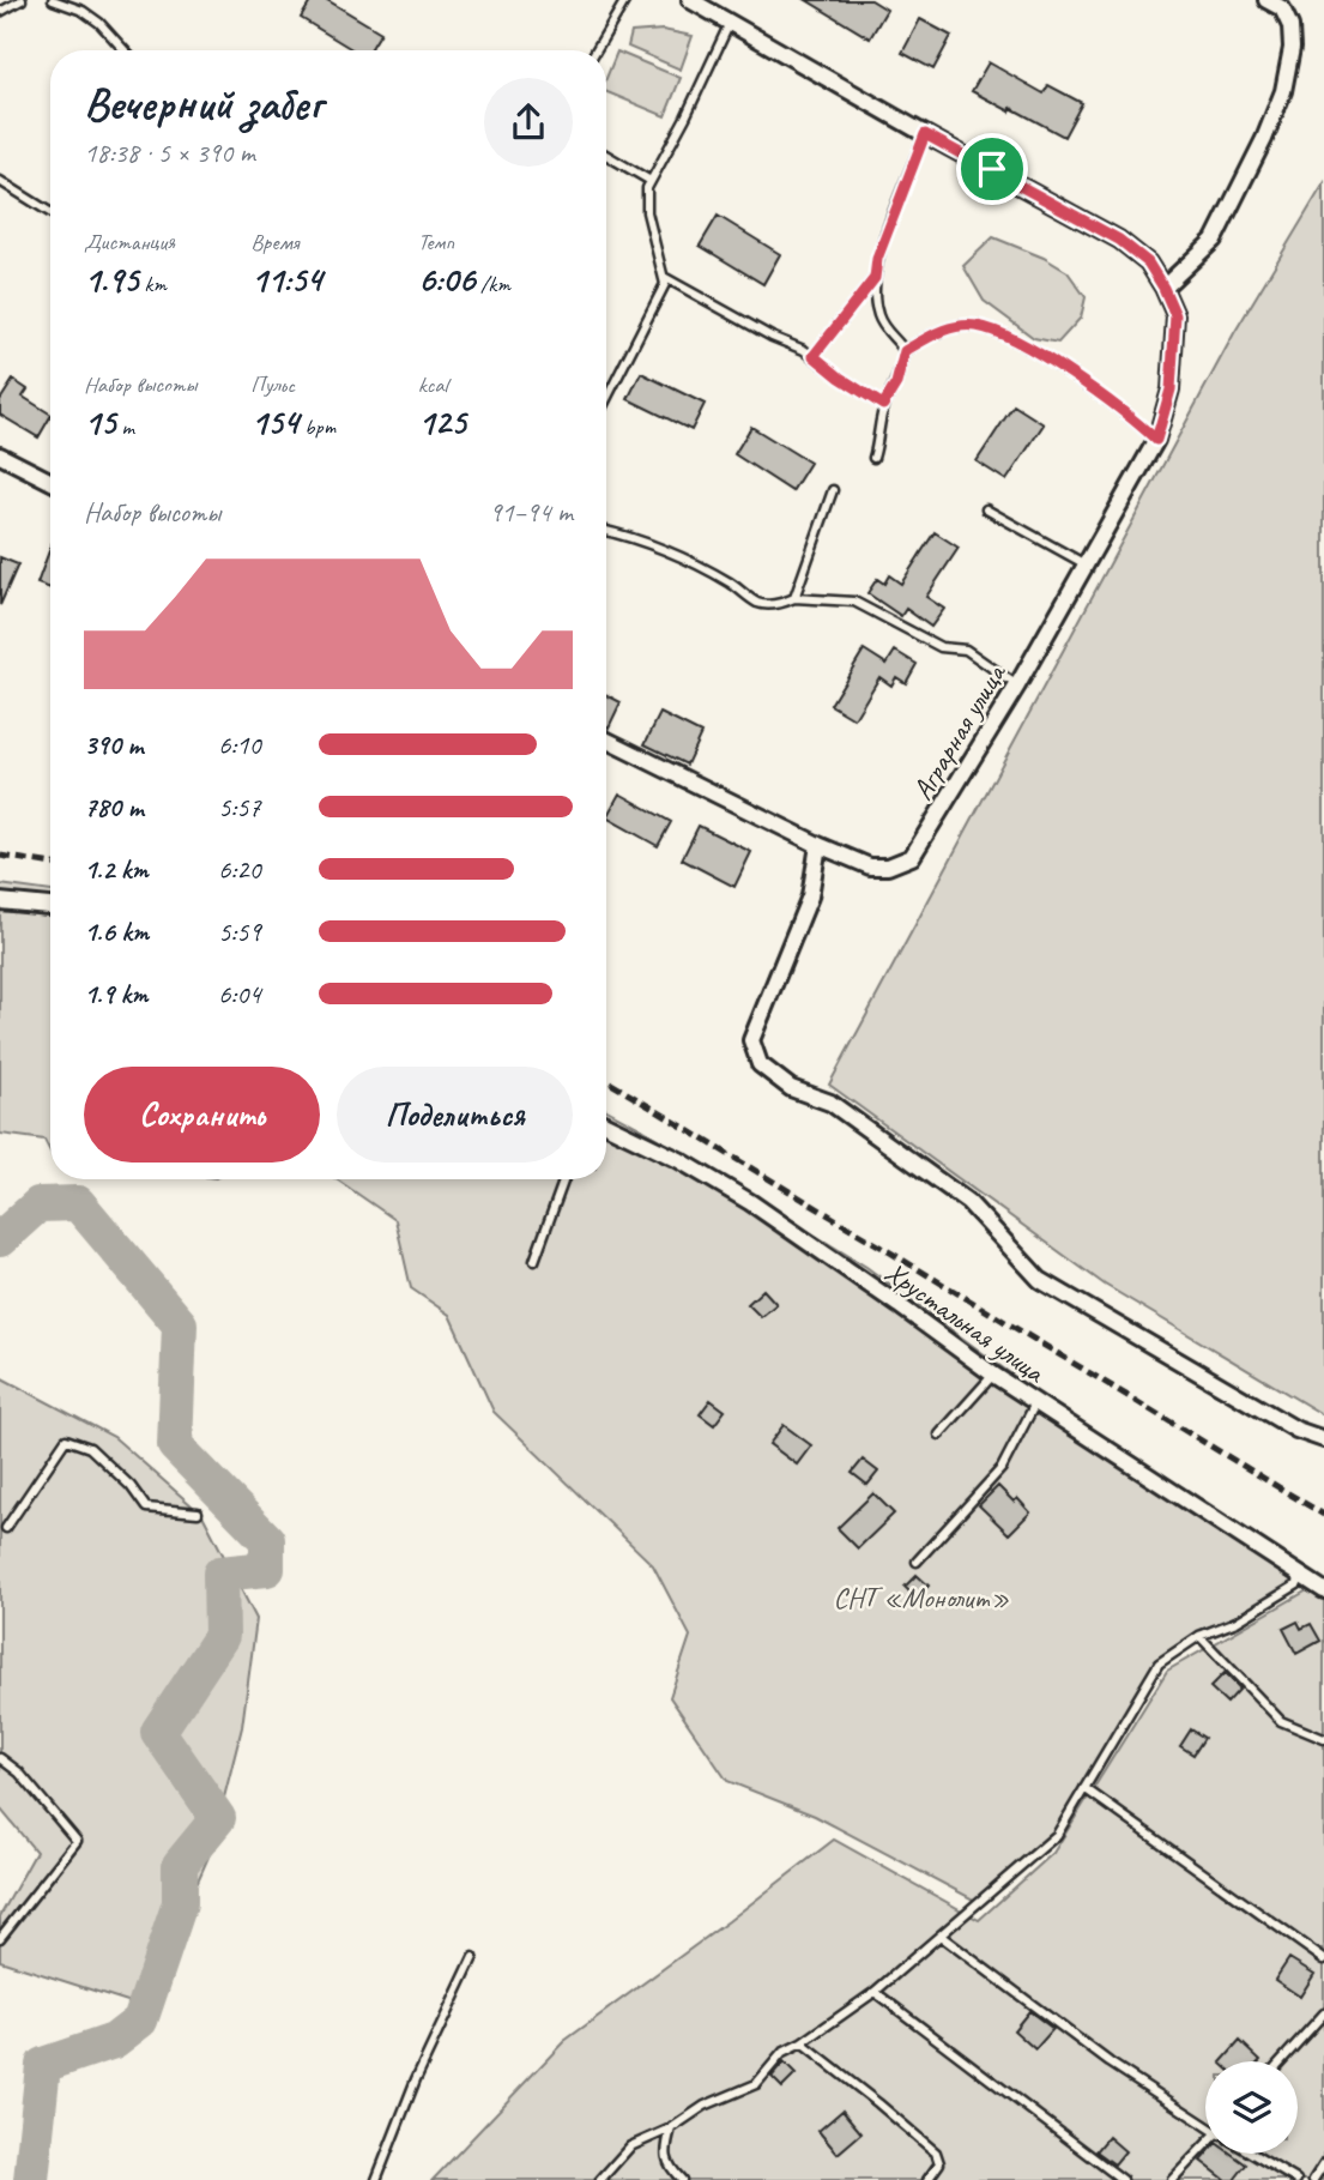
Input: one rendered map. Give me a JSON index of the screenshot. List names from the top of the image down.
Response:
{
  "streets": {
    "street": ["Аграрная улица", "Хрустальная улица"]
  },
  "parks": ["СНТ «Монолит»"],
  "page": {
    "heading": ["Вечерний забег", "18:38 · 5 × 390 m"],
    "stats": [
      ["Дистанция", "1.95 km"],
      ["Время", "11:54"],
      ["Темп", "6:06 /km"],
      ["Набор высоты", "15 m"],
      ["Пульс", "154 bpm"],
      ["kcal", "125"]
    ],
    "chart": ["Набор высоты", "91–94 m"],
    "list": [
      {
        "name": "390 m",
        "note": "6:10"
      },
      {
        "name": "780 m",
        "note": "5:57"
      },
      {
        "name": "1.2 km",
        "note": "6:20"
      },
      {
        "name": "1.6 km",
        "note": "5:59"
      },
      {
        "name": "1.9 km",
        "note": "6:04"
      }
    ],
    "buttons": ["Сохранить", "Поделиться"]
  }
}
